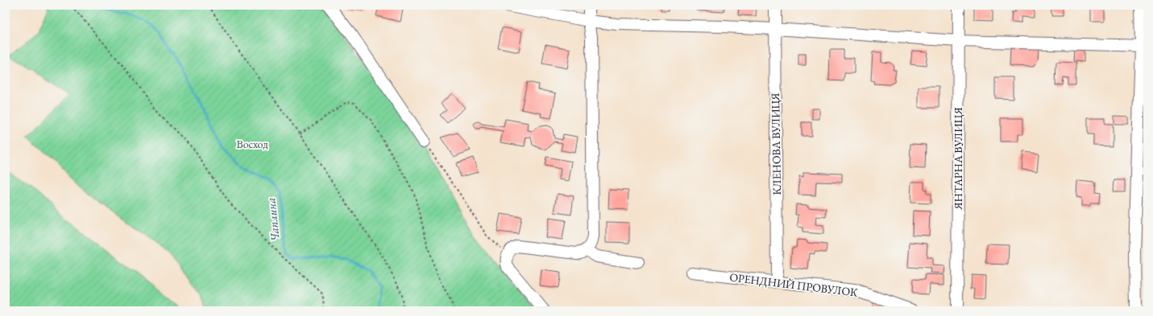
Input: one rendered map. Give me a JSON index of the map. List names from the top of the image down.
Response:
{
  "streets": {
    "street": ["КЛЕНОВА ВУЛИЦЯ", "ЯНТАРНА ВУЛИЦЯ", "ОРЕНДНИЙ ПРОВУЛОК"]
  },
  "crossings": [
    ["КЛЕНОВА ВУЛИЦЯ", "ОРЕНДНИЙ ПРОВУЛОК"]
  ],
  "water": ["Чаплина"],
  "parks": ["Восход"]
}
